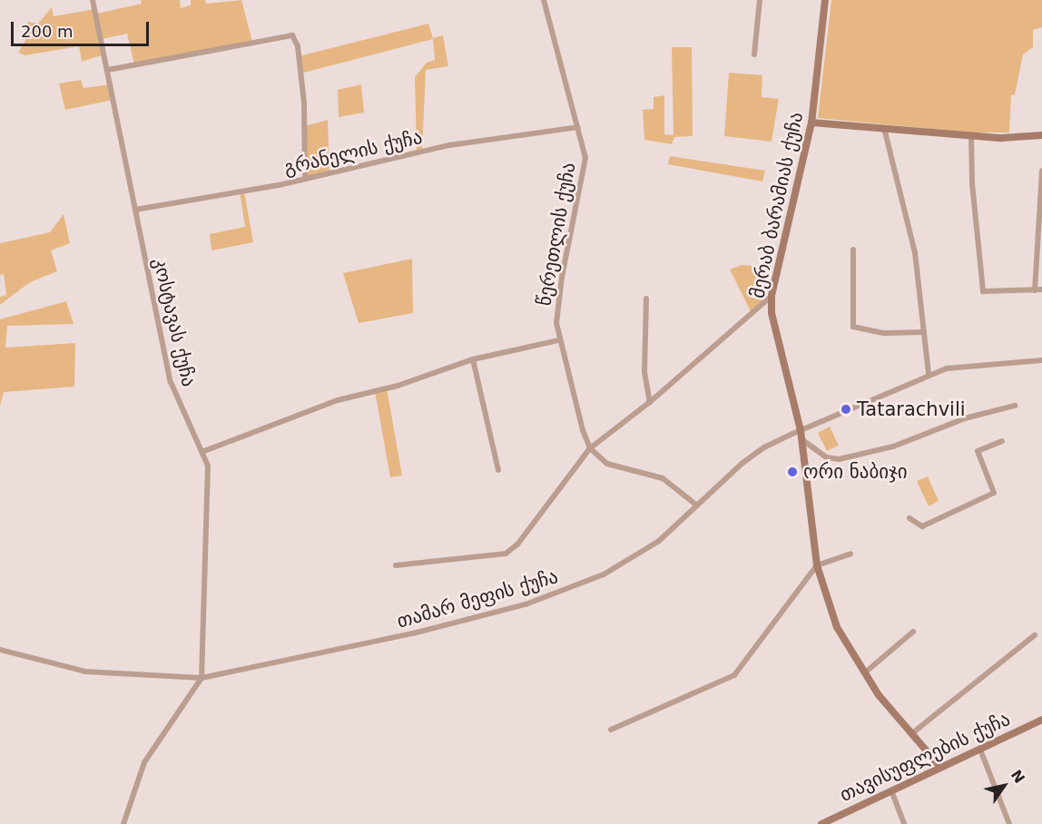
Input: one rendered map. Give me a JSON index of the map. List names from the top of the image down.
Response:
{
  "streets": {
    "main road": ["მერაბ ბარამიას ქუჩა", "თავისუფლების ქუჩა"],
    "street": [
      "გრანელის ქუჩა",
      "წერეთლის ქუჩა",
      "კოსტავას ქუჩა",
      "თამარ მეფის ქუჩა"
    ]
  },
  "crossings": [
    ["გრანელის ქუჩა", "წერეთლის ქუჩა"],
    ["გრანელის ქუჩა", "კოსტავას ქუჩა"],
    ["მერაბ ბარამიას ქუჩა", "თამარ მეფის ქუჩა"],
    ["მერაბ ბარამიას ქუჩა", "თავისუფლების ქუჩა"],
    ["კოსტავას ქუჩა", "თამარ მეფის ქუჩა"]
  ],
  "places": ["Tatarachvili", "ორი ნაბიჯი"],
  "scale_bar": "200 m",
  "north": "top right"
}
